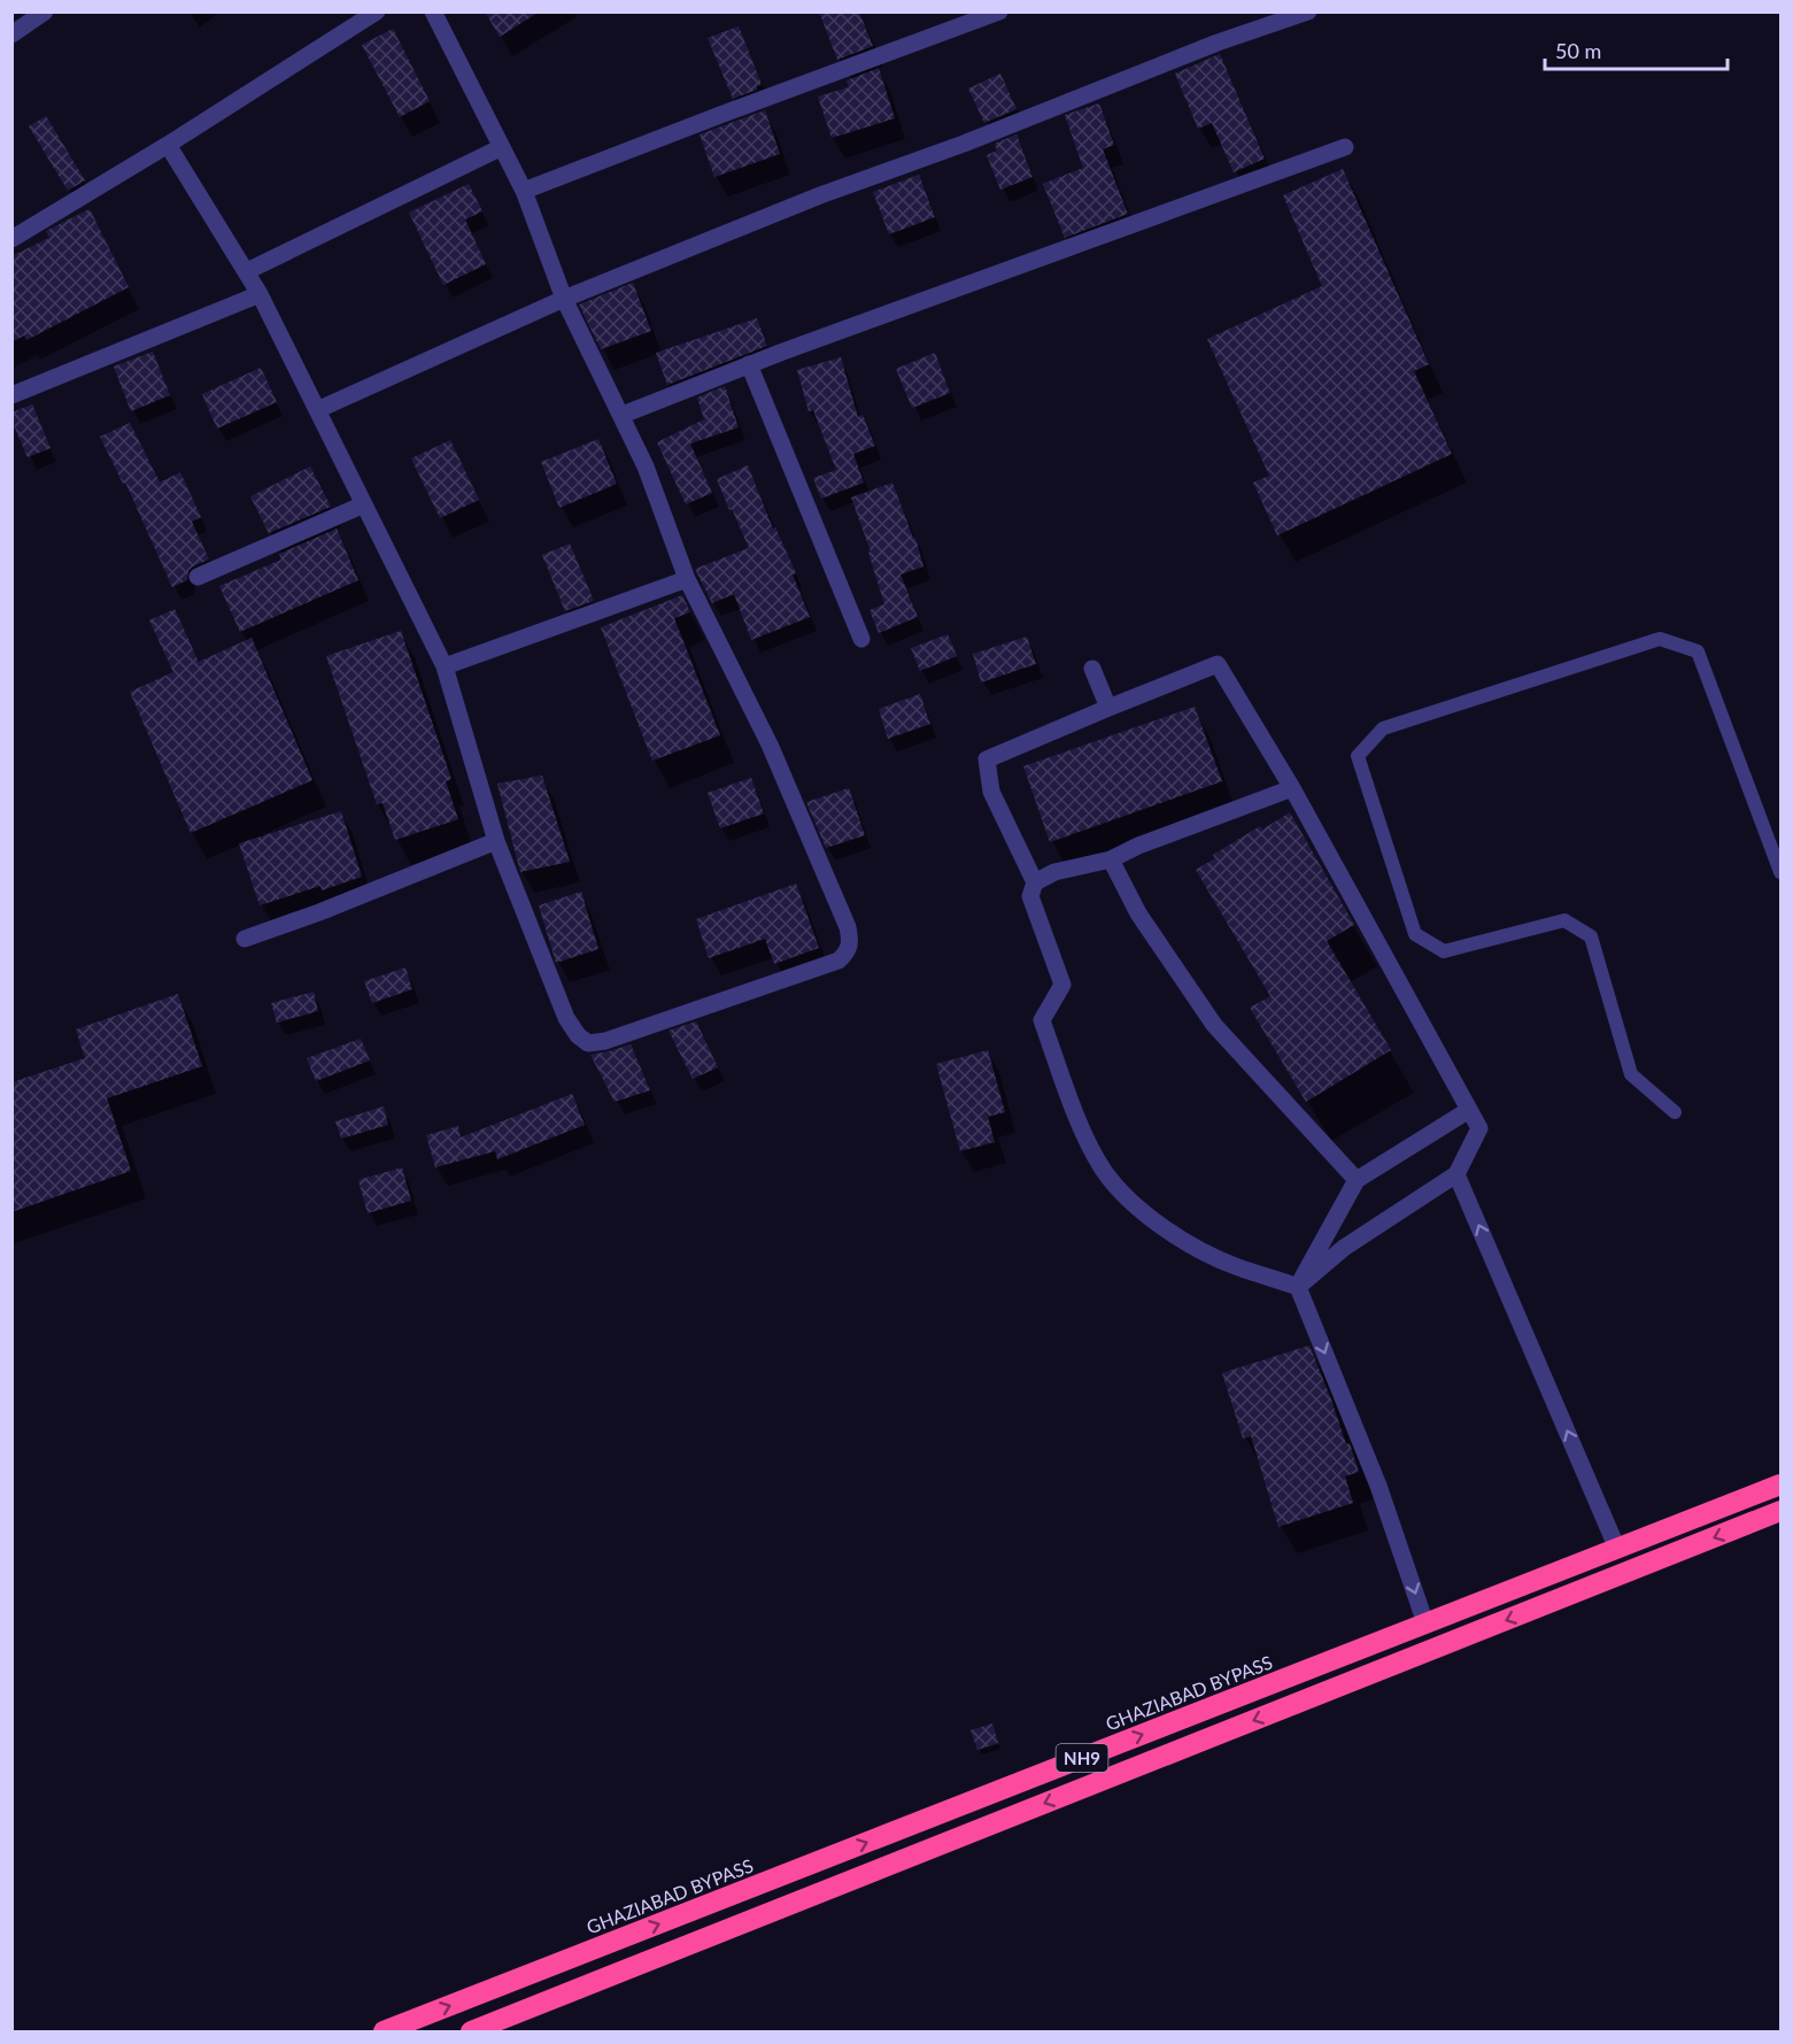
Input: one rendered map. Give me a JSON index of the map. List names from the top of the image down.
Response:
{
  "streets": {
    "highway": ["GHAZIABAD BYPASS", "NH9"]
  },
  "scale_bar": "50 m"
}
